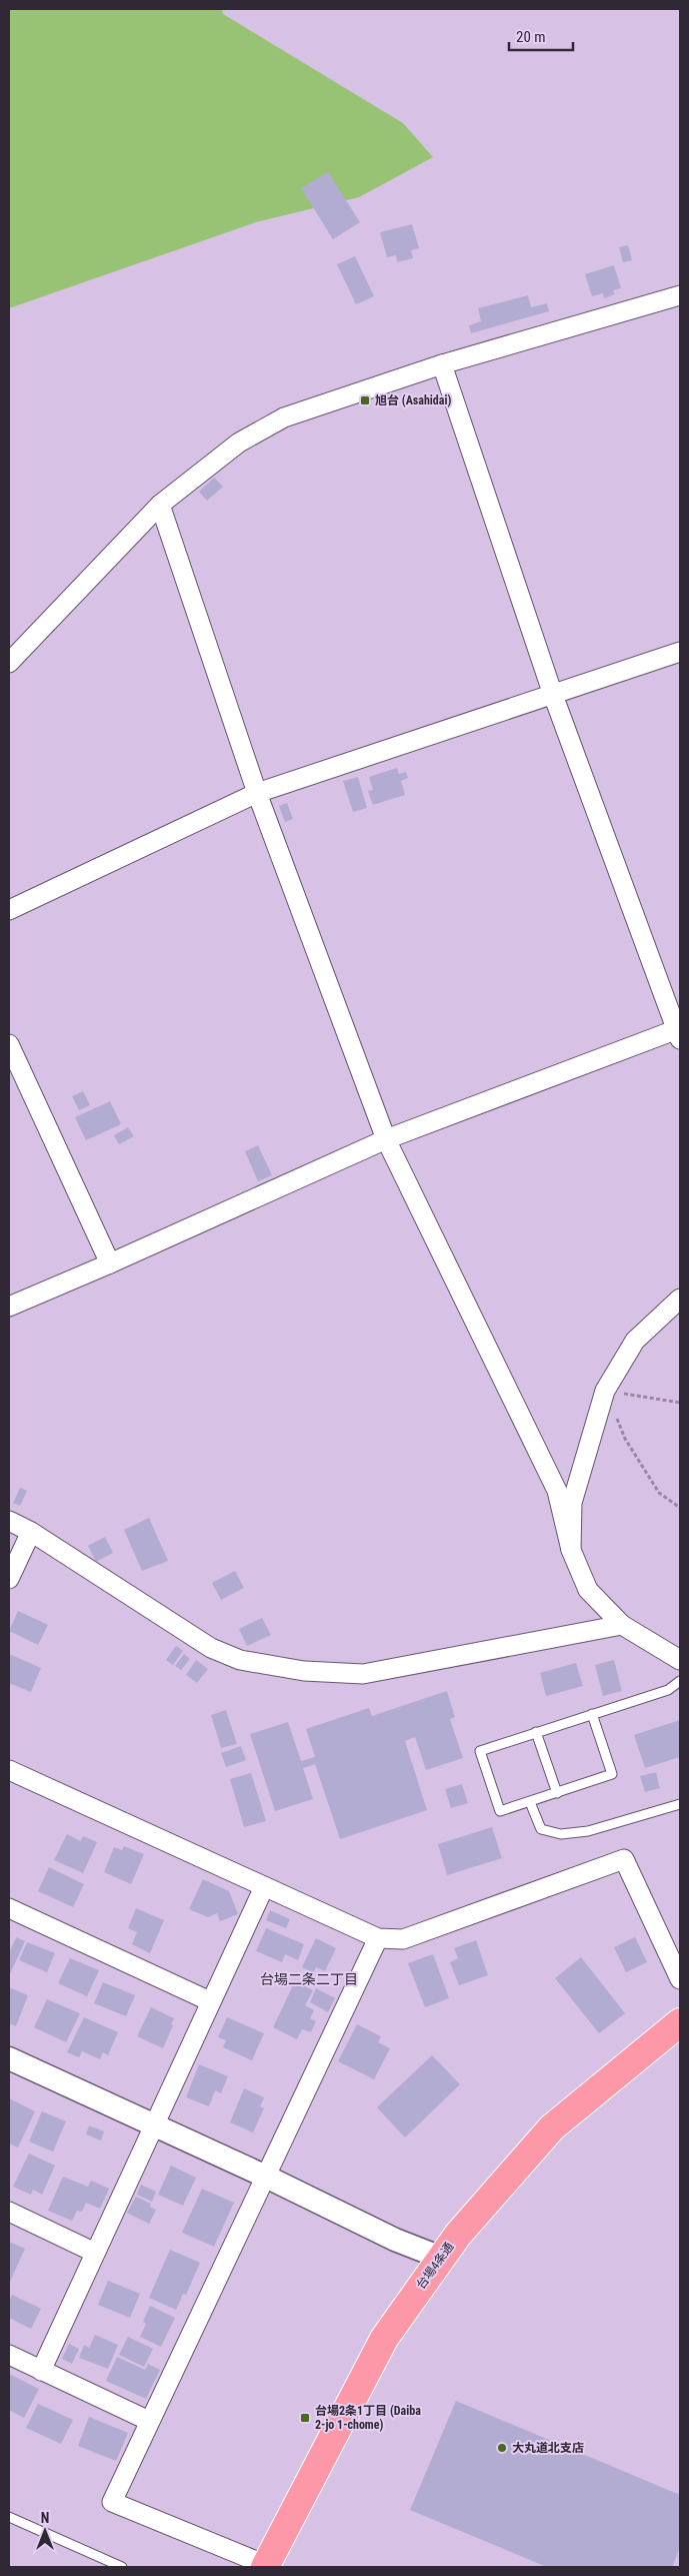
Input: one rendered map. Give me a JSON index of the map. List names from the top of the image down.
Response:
{
  "streets": {
    "highway": ["台場4条通"]
  },
  "districts": ["台場二条二丁目"],
  "places": {
    "transit": ["旭台 (Asahidai)", "台場2条1丁目 (Daiba 2-jo 1-chome)"],
    "other": ["大丸道北支店"]
  },
  "scale_bar": "20 m",
  "north": "top"
}
